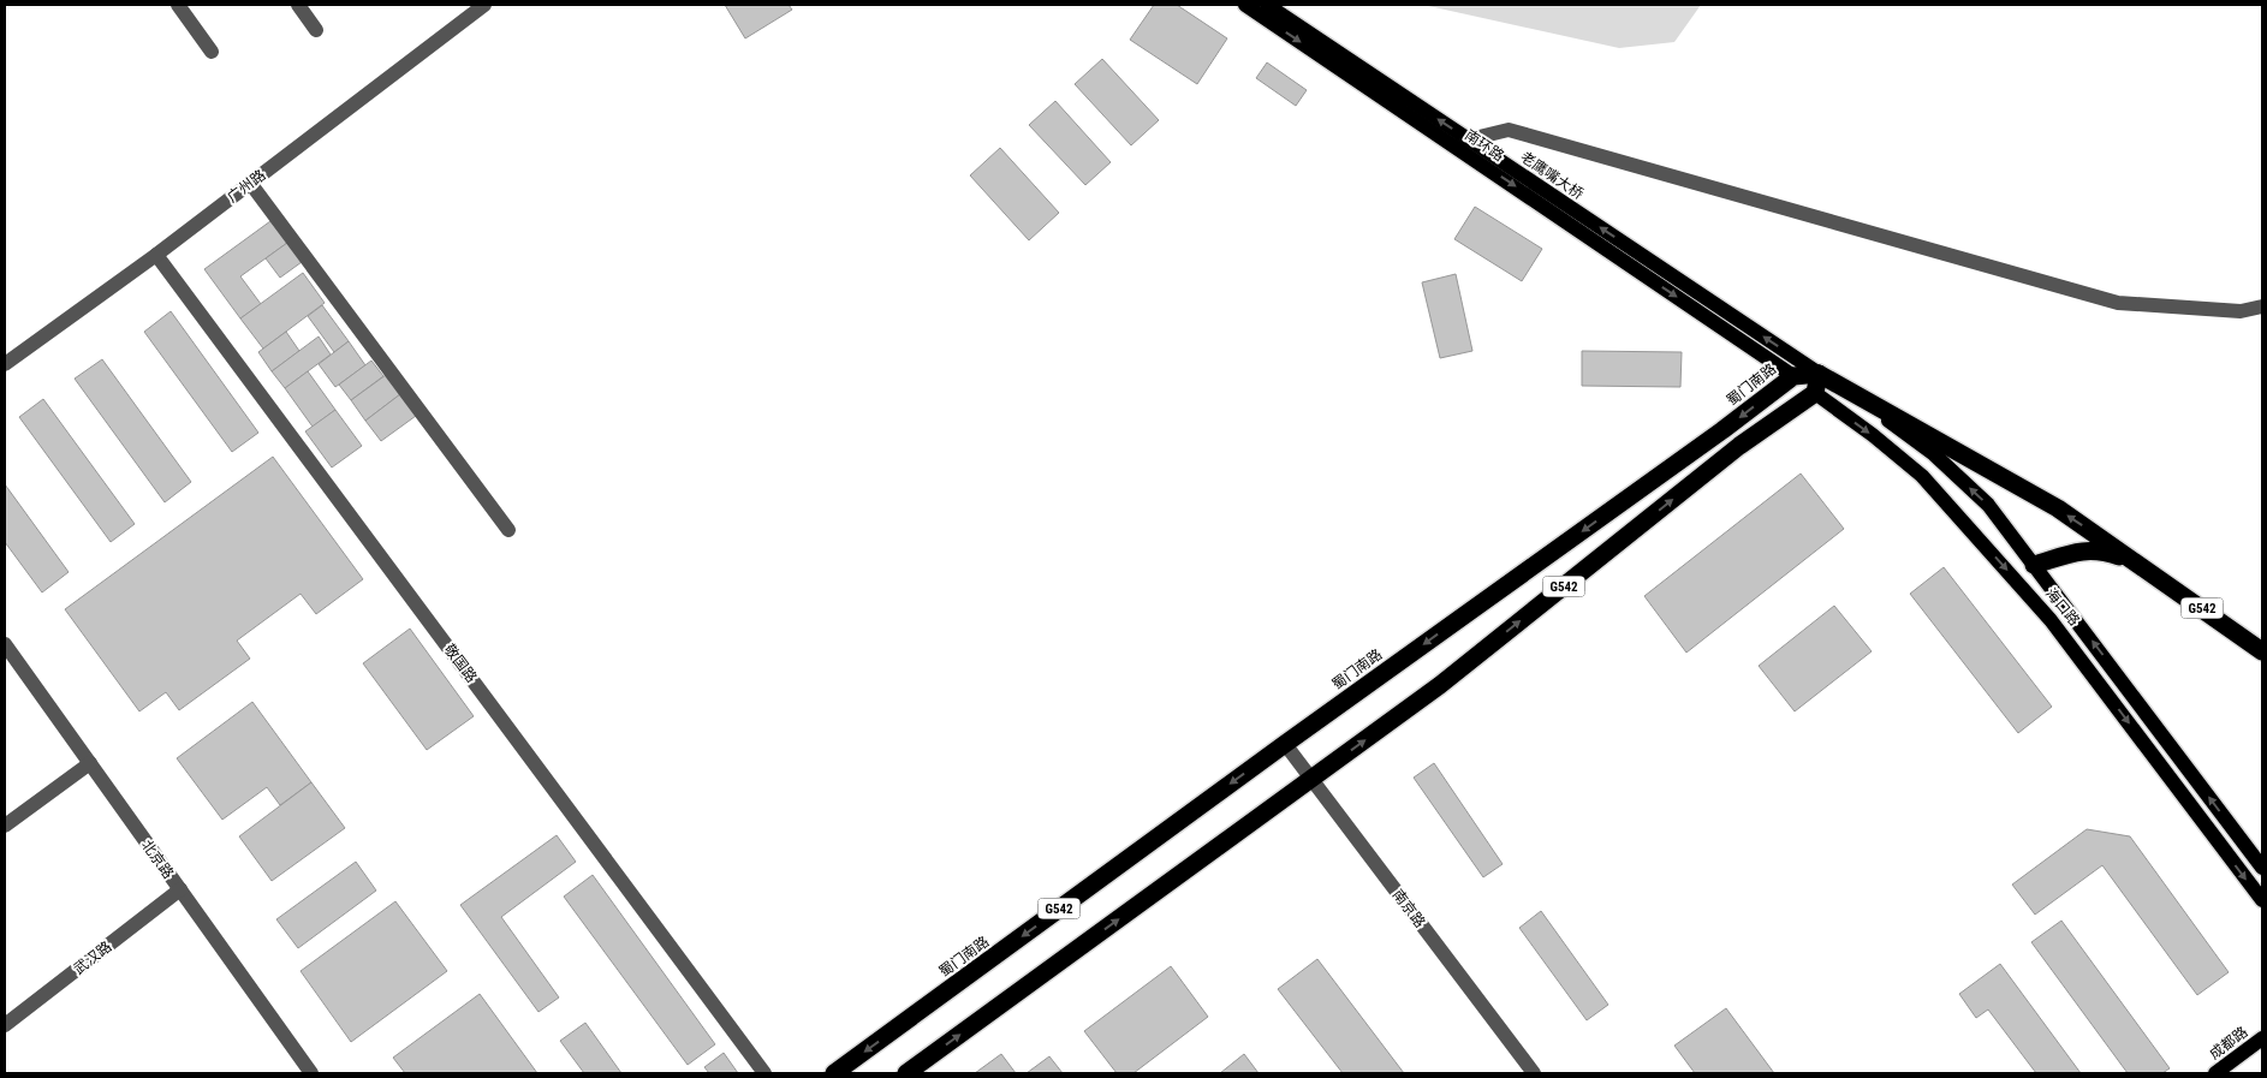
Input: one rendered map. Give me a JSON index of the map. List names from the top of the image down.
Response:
{
  "streets": {
    "highway": ["蜀门南路", "G542", "海口路"],
    "main road": ["南环路", "老鹰嘴大桥", "成都路"],
    "street": [
      "广州路",
      "敬国路",
      "北京路",
      "南京路",
      "武汉路"
    ]
  },
  "crossings": [
    ["南环路", "蜀门南路"],
    ["南环路", "海口路"],
    ["老鹰嘴大桥", "蜀门南路"],
    ["老鹰嘴大桥", "G542"],
    ["老鹰嘴大桥", "海口路"],
    ["广州路", "敬国路"],
    ["蜀门南路", "G542"],
    ["蜀门南路", "海口路"],
    ["蜀门南路", "南京路"],
    ["G542", "海口路"],
    ["G542", "南京路"],
    ["北京路", "武汉路"]
  ],
  "one_way": ["南环路", "老鹰嘴大桥"]
}
